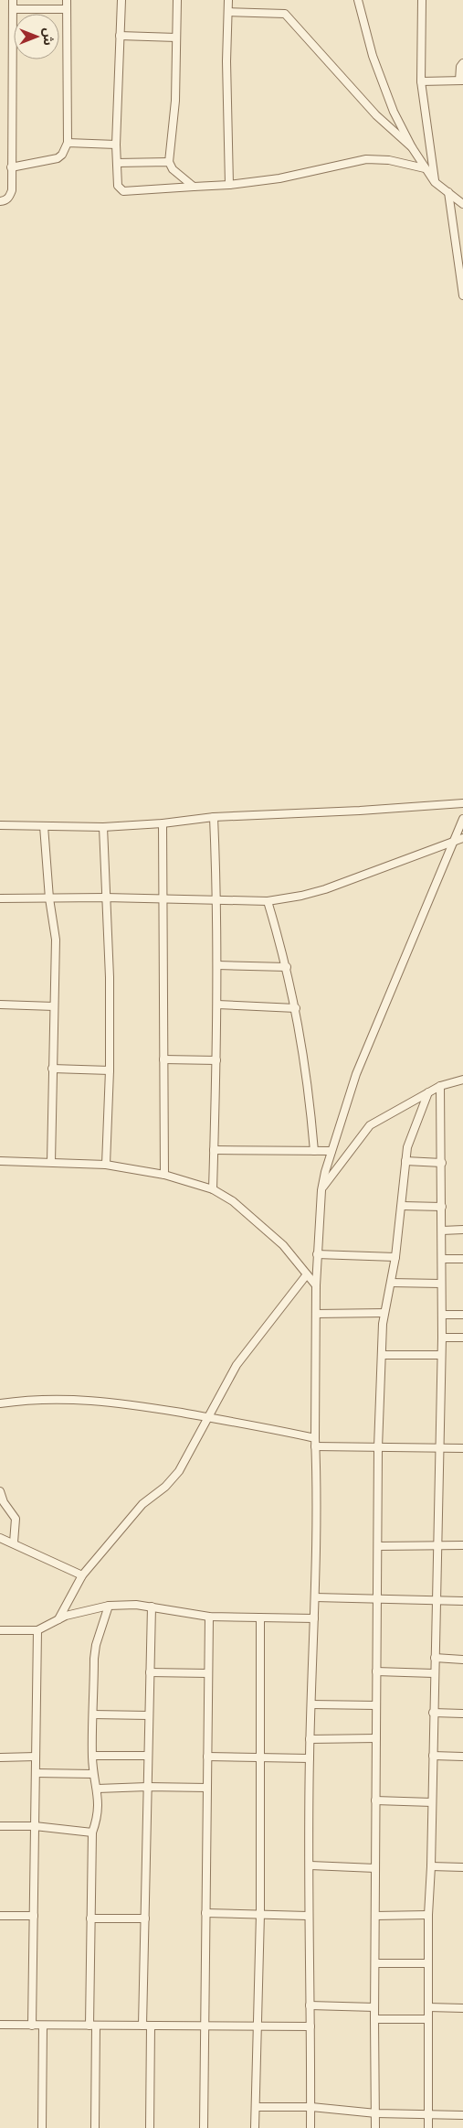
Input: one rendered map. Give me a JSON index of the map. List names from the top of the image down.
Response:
{
  "north": "right"
}
